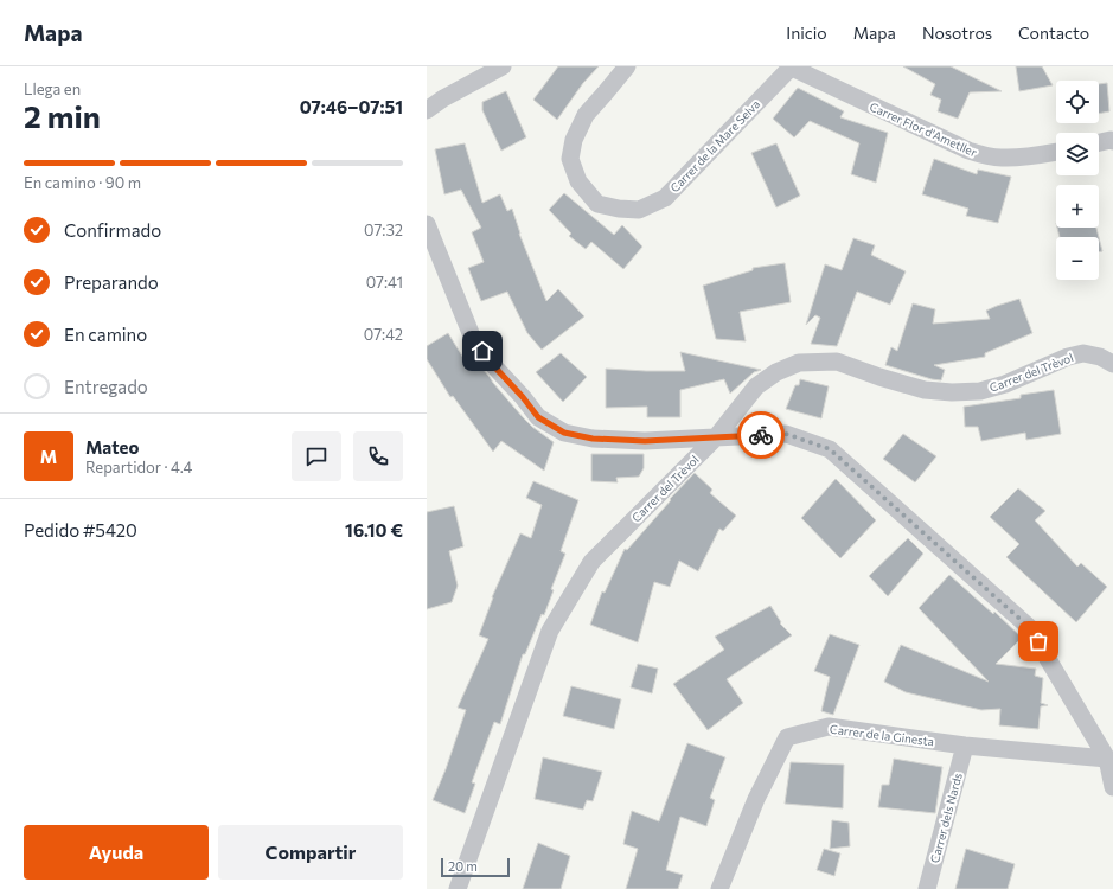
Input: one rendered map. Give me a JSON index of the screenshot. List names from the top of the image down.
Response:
{
  "streets": {
    "street": [
      "Carrer Flor d'Ametller",
      "Carrer de la Mare Selva",
      "Carrer del Trèvol",
      "Carrer de la Ginesta",
      "Carrer dels Nards"
    ]
  },
  "crossings": [
    ["Carrer Flor d'Ametller", "Carrer de la Mare Selva"],
    ["Carrer de la Ginesta", "Carrer dels Nards"]
  ],
  "scale_bar": "20 m",
  "page": {
    "header": "Mapa",
    "nav": [
      "Inicio",
      "Mapa",
      "Nosotros",
      "Contacto"
    ],
    "heading": ["2 min", "Llega en", "07:46–07:51"],
    "panel": [
      "Mateo",
      "Repartidor · 4.4",
      "Pedido #5420",
      "16.10 €"
    ],
    "map_buttons": ["+", "−"],
    "bar": "En camino · 90 m",
    "list": [
      ["Confirmado", "07:32"],
      ["Preparando", "07:41"],
      ["En camino", "07:42"],
      "Entregado"
    ],
    "round": "M",
    "buttons": ["Ayuda", "Compartir"],
    "scale": "20 m"
  }
}
